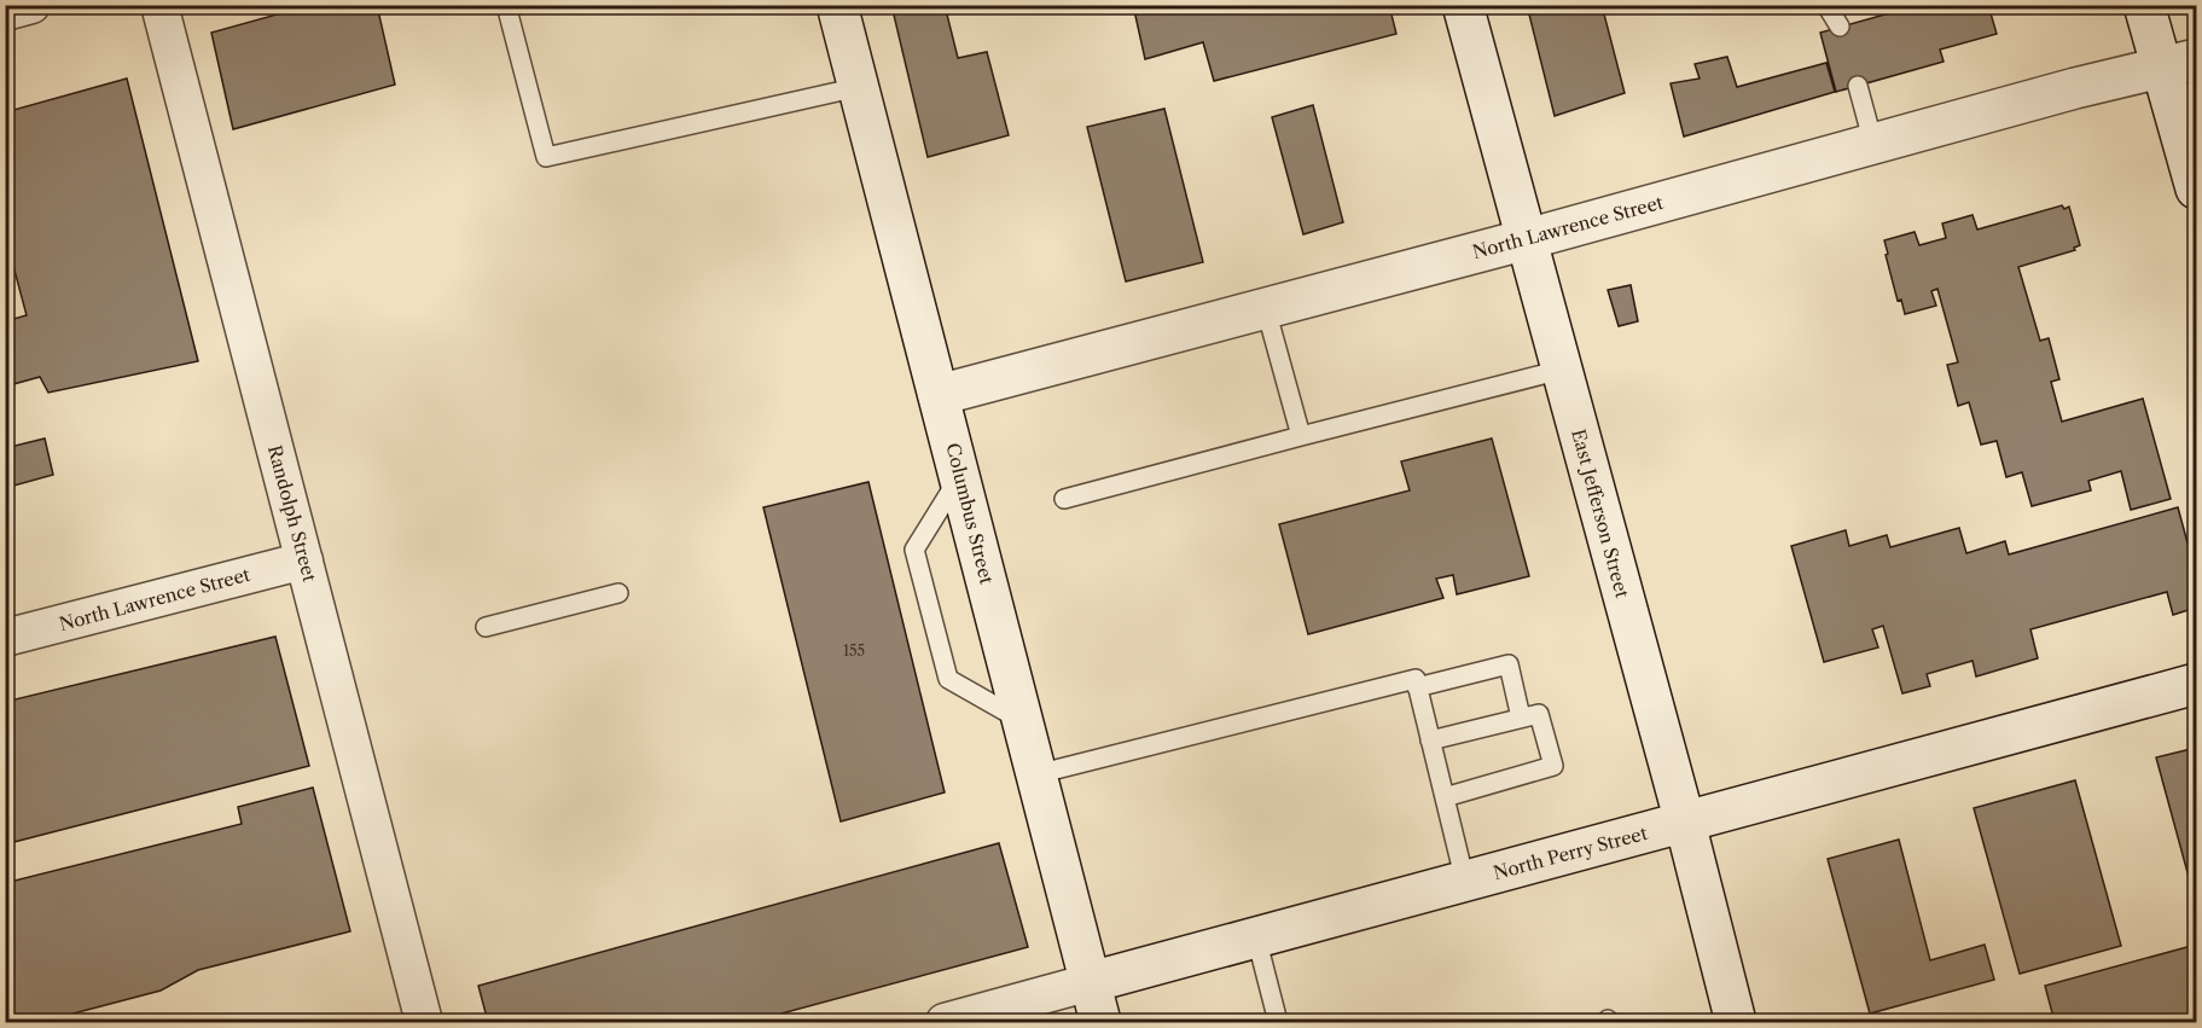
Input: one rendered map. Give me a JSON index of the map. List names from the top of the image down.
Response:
{
  "streets": {
    "main road": [
      "North Lawrence Street",
      "Columbus Street",
      "East Jefferson Street",
      "North Perry Street"
    ],
    "street": ["Randolph Street"]
  },
  "crossings": [
    ["North Lawrence Street", "Randolph Street"],
    ["North Lawrence Street", "Columbus Street"],
    ["North Lawrence Street", "East Jefferson Street"],
    ["Columbus Street", "North Perry Street"],
    ["East Jefferson Street", "North Perry Street"]
  ],
  "house_numbers": ["155"]
}
